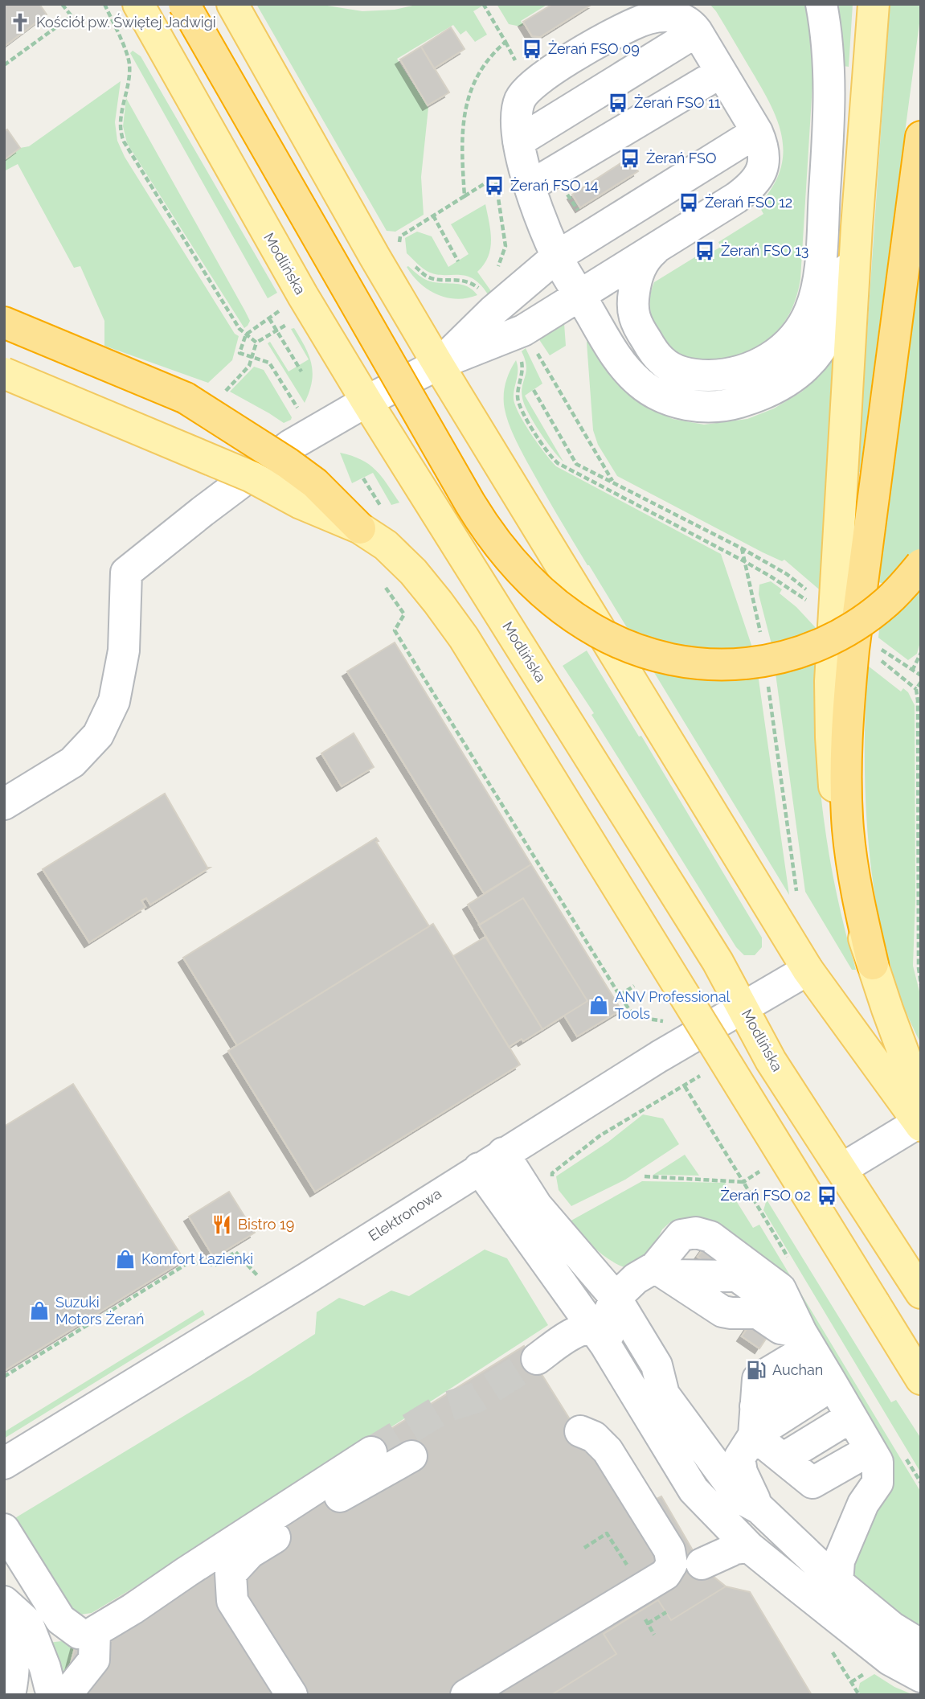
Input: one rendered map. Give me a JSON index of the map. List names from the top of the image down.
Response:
{
  "streets": {
    "main road": ["Modlińska"],
    "street": ["Elektronowa"]
  },
  "crossings": [
    ["Modlińska", "Elektronowa"]
  ],
  "places": {
    "church": ["Kościół pw. Świętej Jadwigi"],
    "bus stop": [
      "Żerań FSO 09",
      "Żerań FSO 11",
      "Żerań FSO",
      "Żerań FSO 14",
      "Żerań FSO 12",
      "Żerań FSO 13",
      "Żerań FSO 02"
    ],
    "shop": ["ANV Professional Tools", "Komfort Łazienki", "Suzuki Motors Żerań"],
    "restaurant": ["Bistro 19"],
    "fuel station": ["Auchan"]
  }
}
